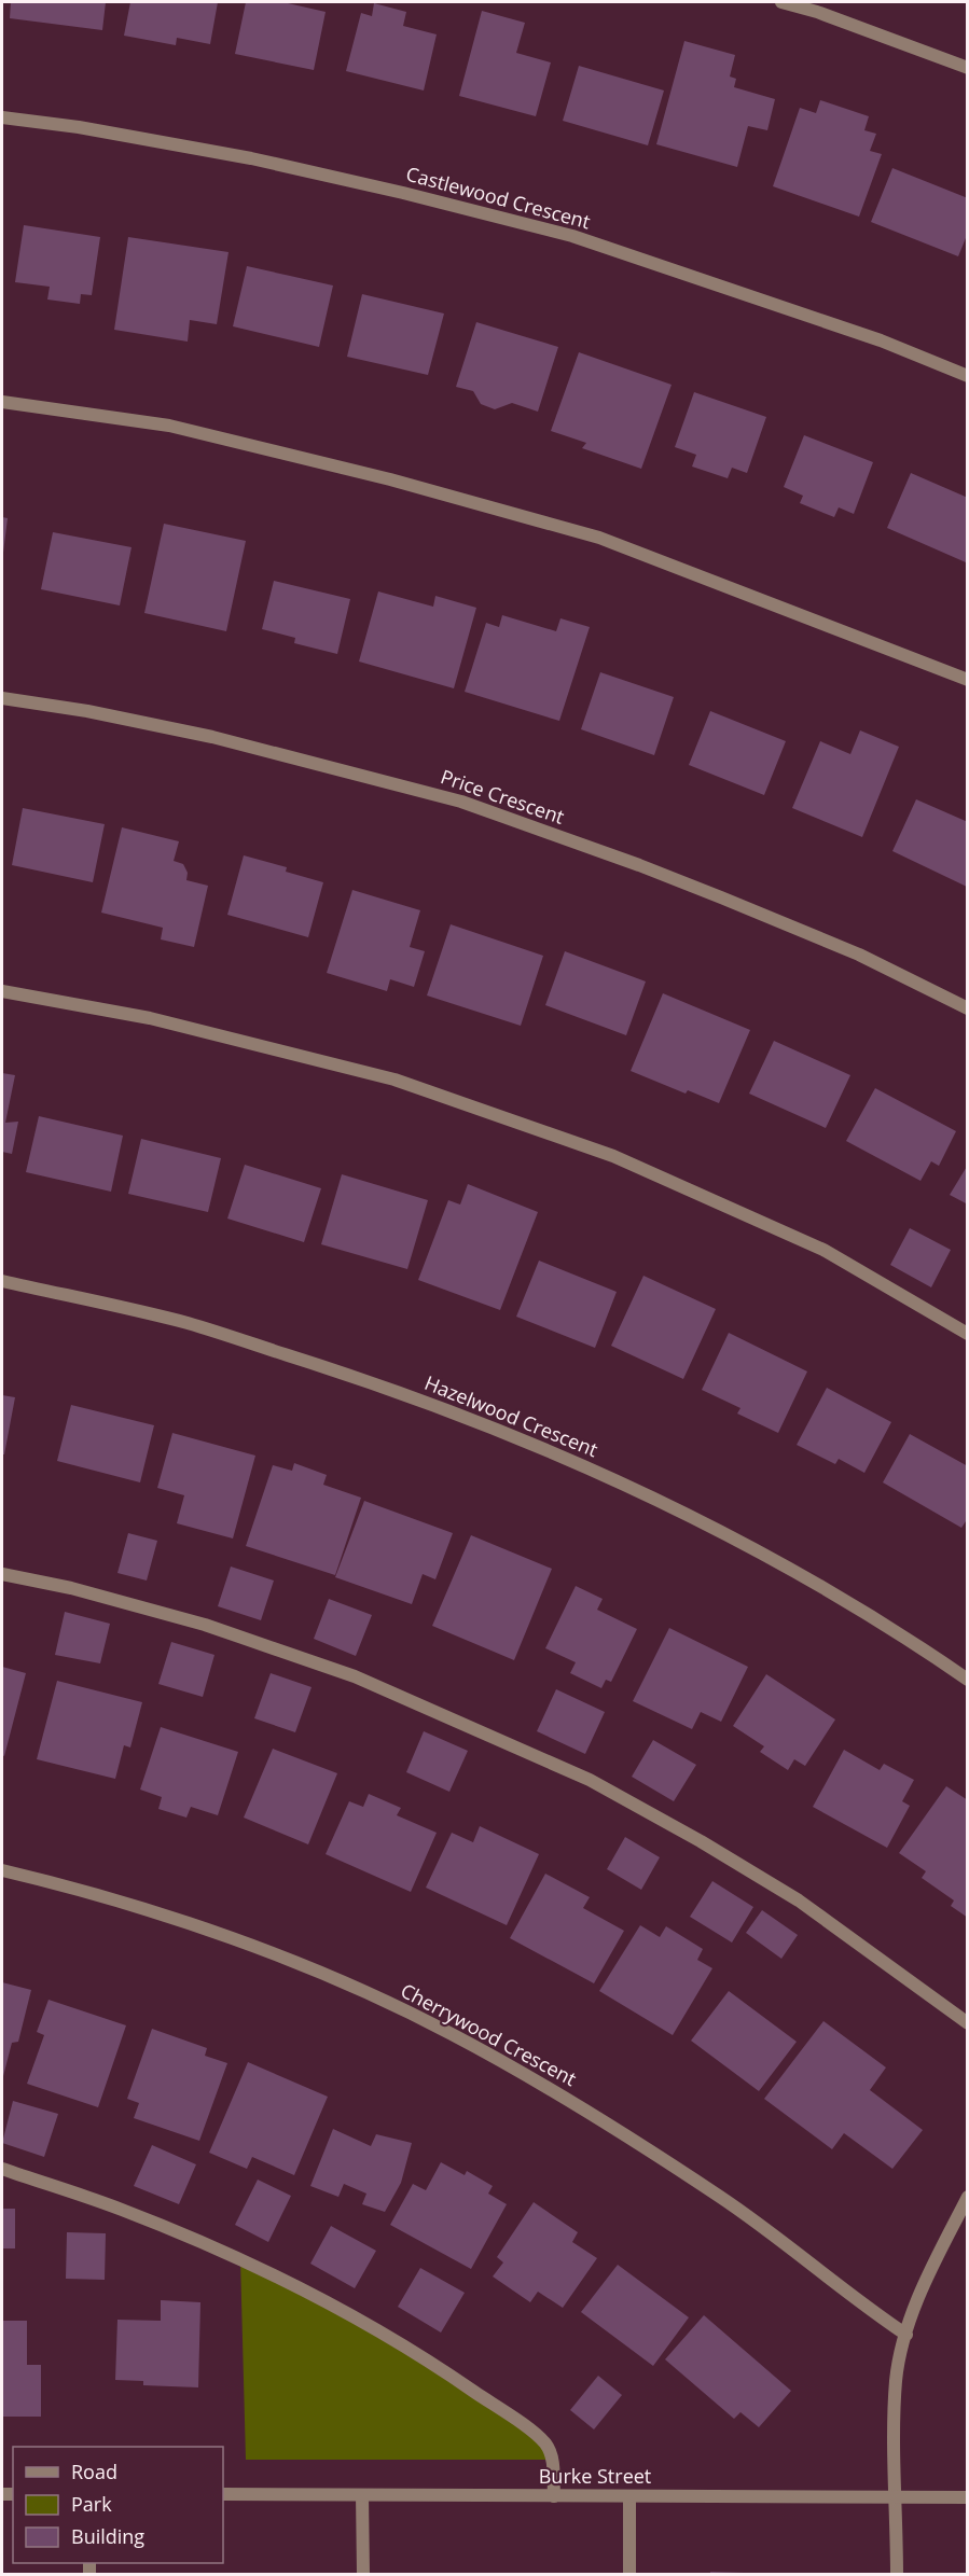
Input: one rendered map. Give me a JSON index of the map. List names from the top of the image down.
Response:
{
  "streets": {
    "street": [
      "Castlewood Crescent",
      "Price Crescent",
      "Hazelwood Crescent",
      "Cherrywood Crescent",
      "Burke Street"
    ]
  },
  "legend": ["Road", "Park", "Building"]
}
